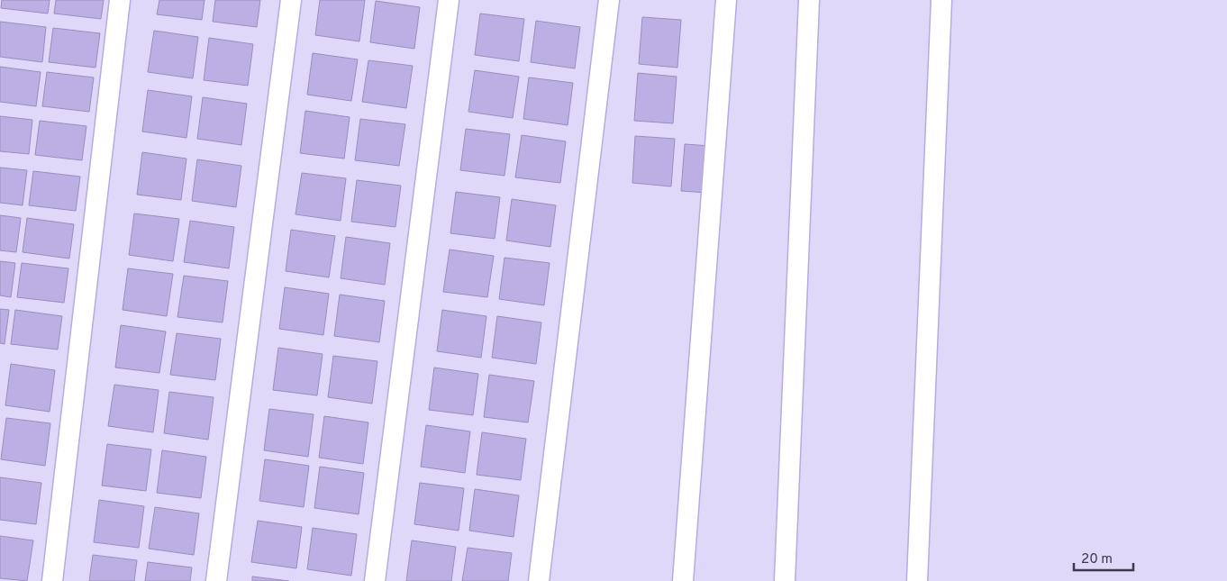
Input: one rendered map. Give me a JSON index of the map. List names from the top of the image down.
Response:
{
  "scale_bar": "20 m"
}
